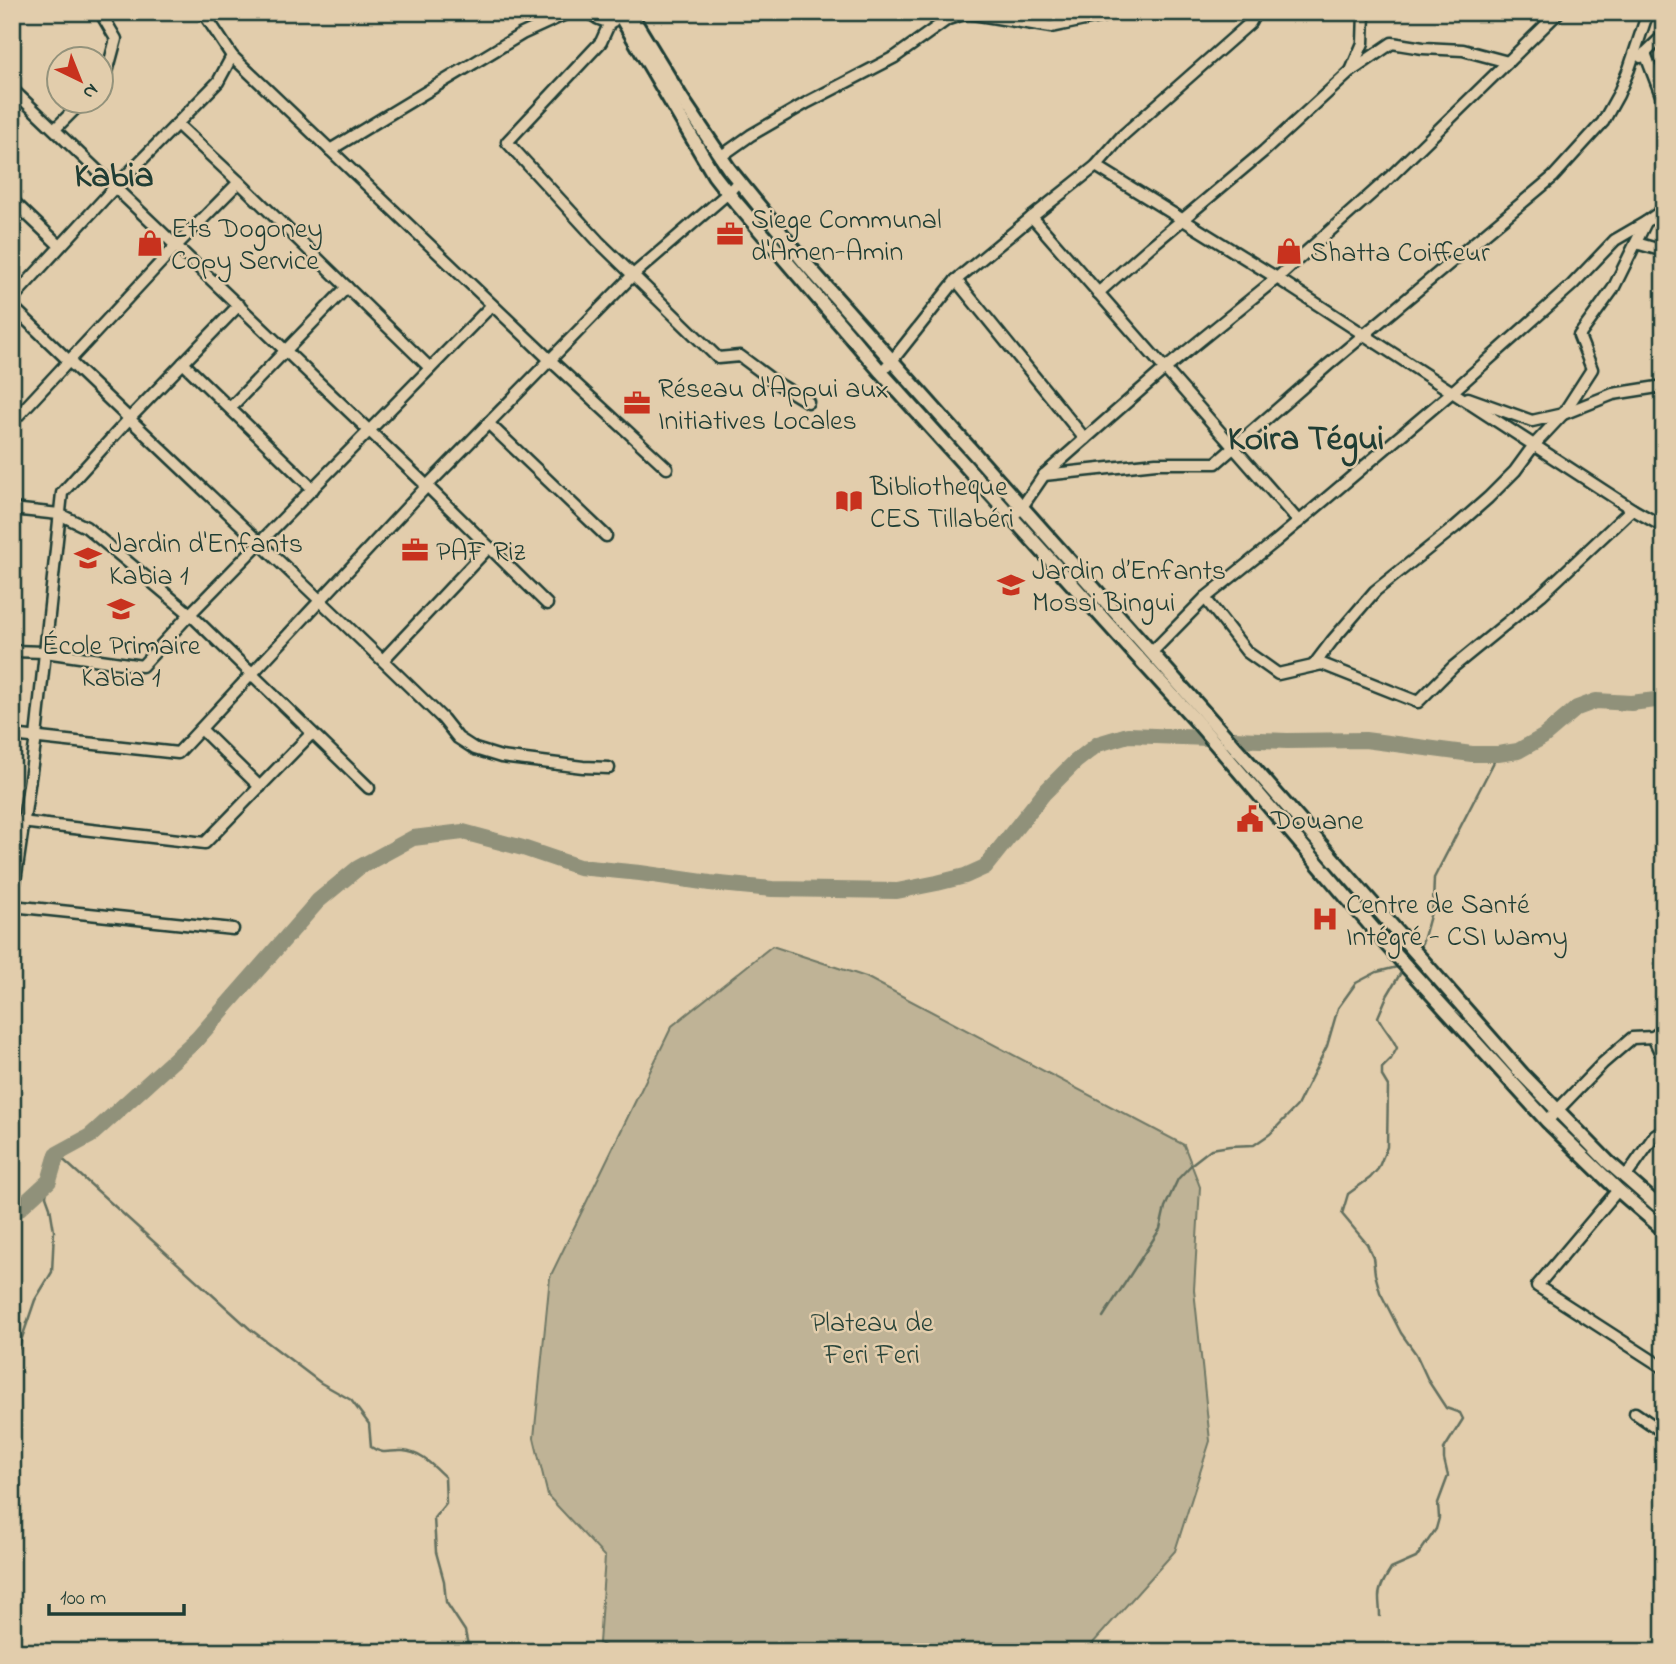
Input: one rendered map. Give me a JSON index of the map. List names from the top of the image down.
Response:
{
  "districts": ["Kabia", "Koira Tégui"],
  "parks": ["Plateau de Feri Feri"],
  "places": {
    "office": ["Siege Communal d'Amen-Amin", "Réseau d'Appui aux Initiatives Locales", "PAF Riz"],
    "shop": ["Ets Dogoney Copy Service", "Shatta Coiffeur"],
    "library": ["Bibliotheque CES Tillabéri"],
    "school or university": ["Jardin d'Enfants Kabia 1", "Jardin d’Enfants Mossi Bingui", "École Primaire Kabia 1"],
    "public building": ["Douane"],
    "hospital": ["Centre de Santé Intégré - CSI Wamy"]
  },
  "scale_bar": "100 m",
  "north": "bottom right"
}
